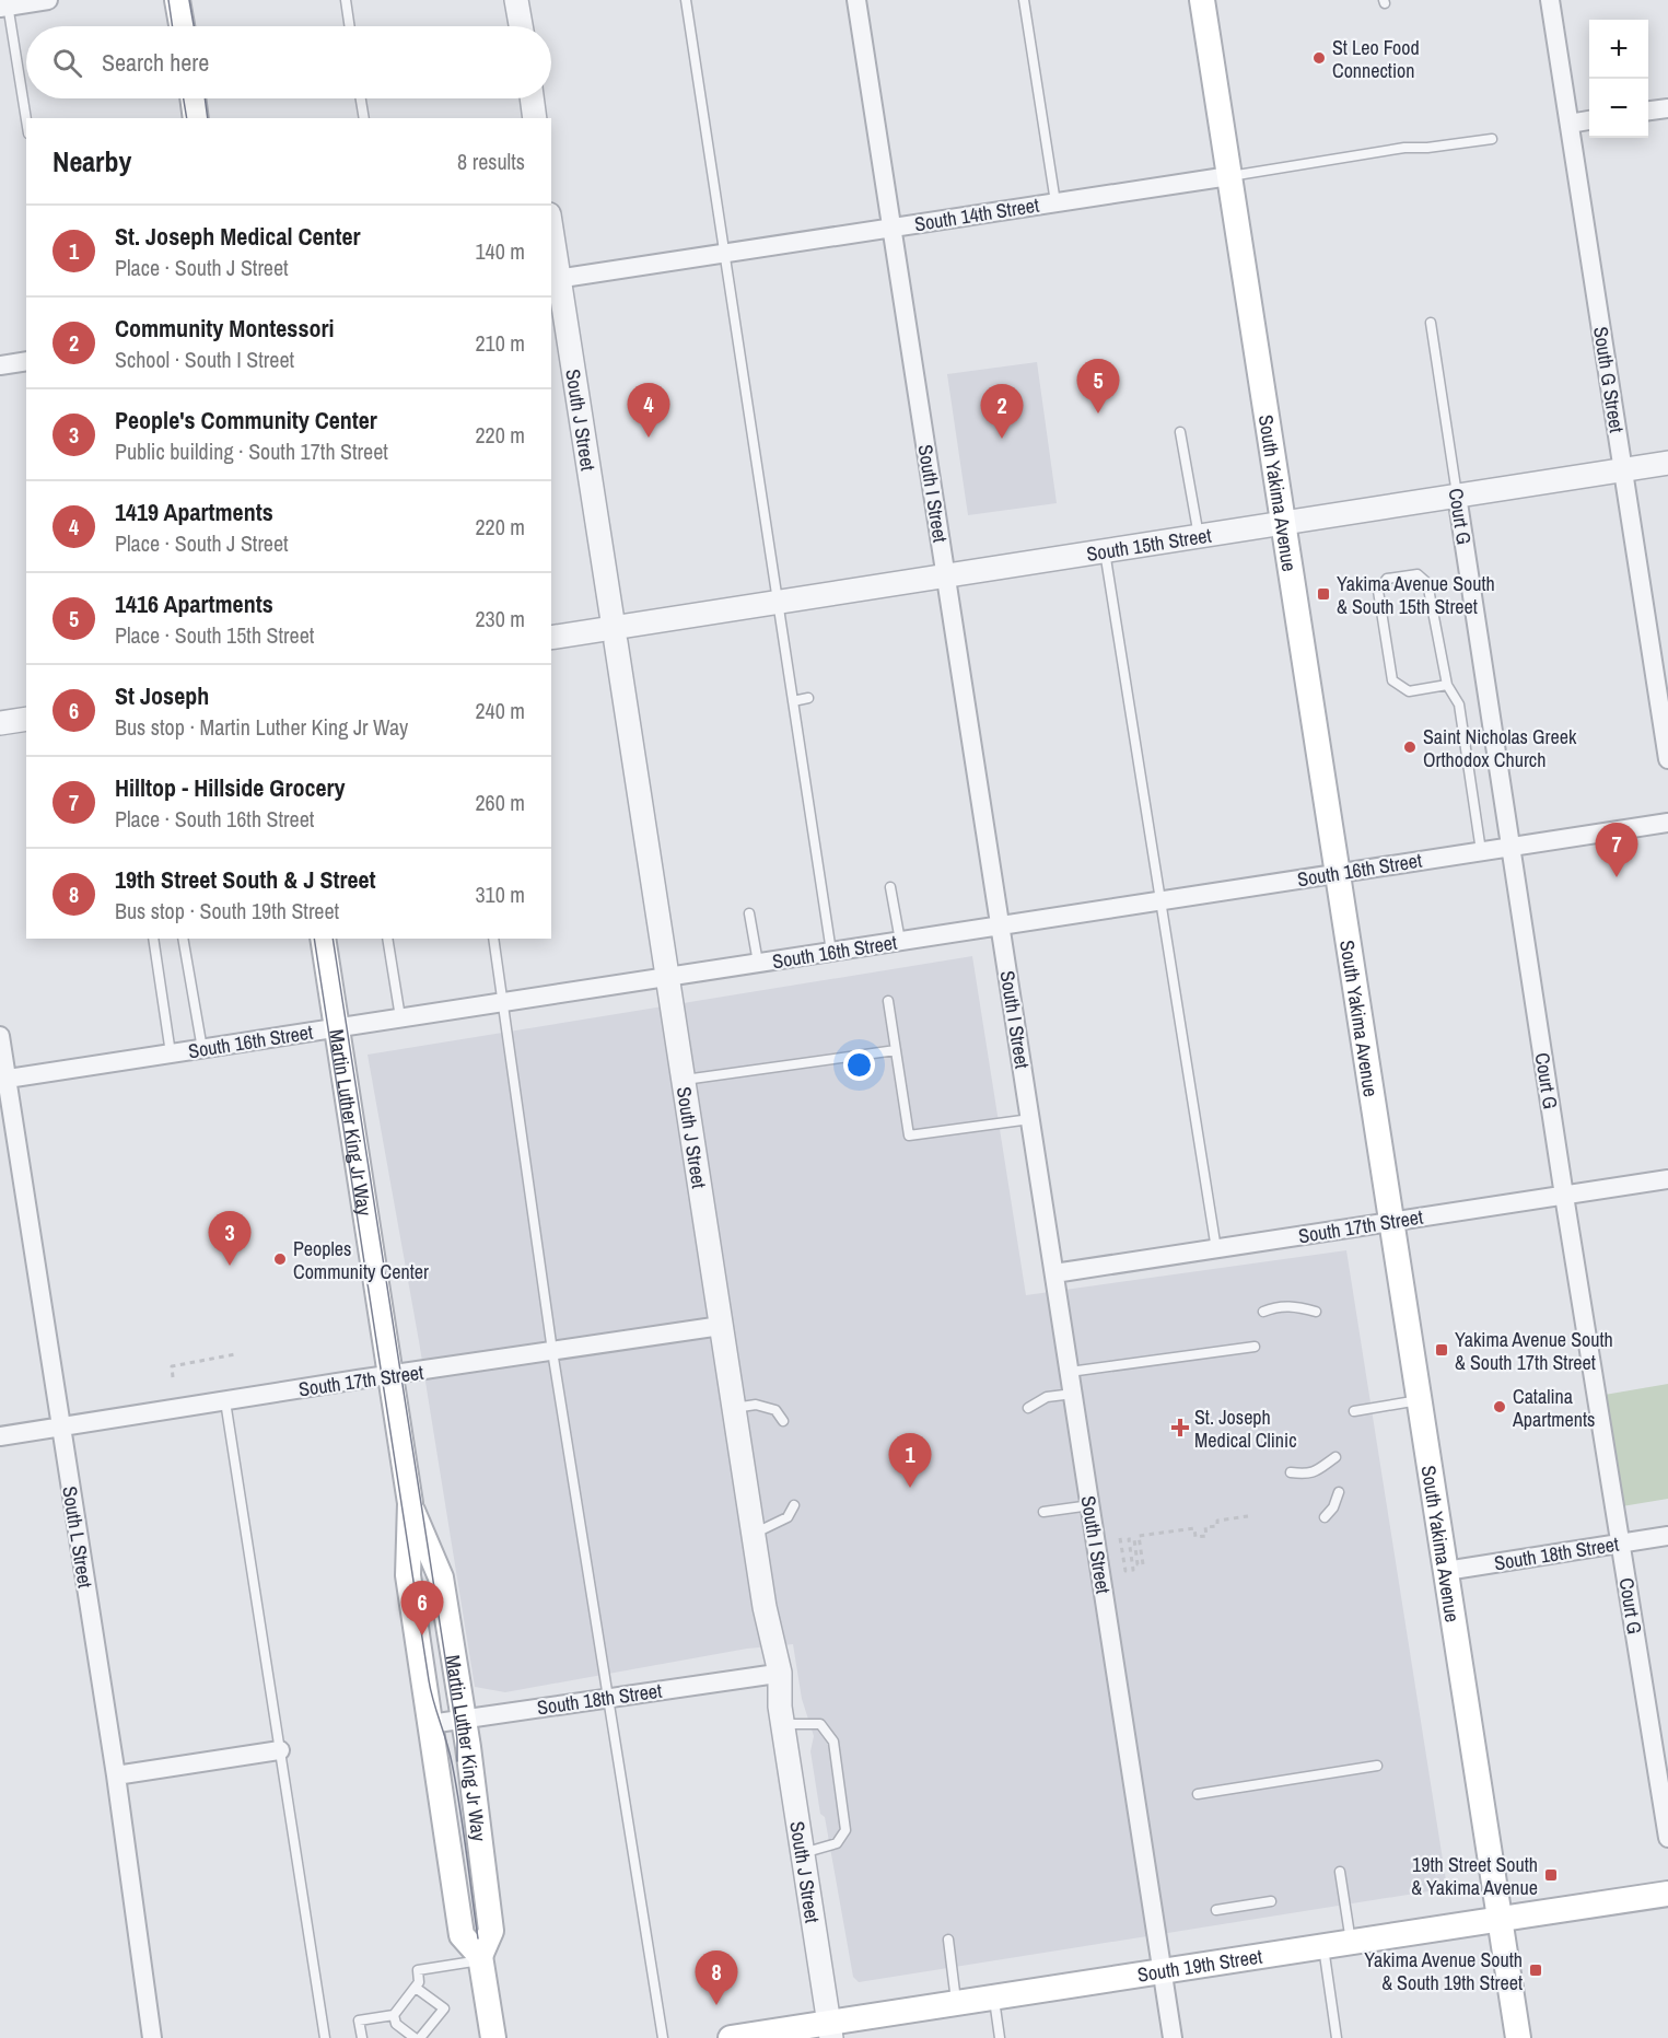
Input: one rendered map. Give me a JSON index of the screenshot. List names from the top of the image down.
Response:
{
  "streets": {
    "main road": ["South Yakima Avenue", "Martin Luther King Jr Way", "South 19th Street"],
    "street": [
      "South 14th Street",
      "South G Street",
      "South J Street",
      "South I Street",
      "Court G",
      "South 15th Street",
      "South 16th Street",
      "South 17th Street",
      "South L Street",
      "South 18th Street"
    ]
  },
  "crossings": [
    ["South 14th Street", "South J Street"],
    ["South 14th Street", "South I Street"],
    ["South 14th Street", "South Yakima Avenue"],
    ["South G Street", "South 15th Street"],
    ["South J Street", "South 15th Street"],
    ["South J Street", "South 16th Street"],
    ["South J Street", "South 17th Street"],
    ["South J Street", "South 19th Street"],
    ["South I Street", "South 15th Street"],
    ["South I Street", "South 16th Street"],
    ["South I Street", "South 17th Street"],
    ["South I Street", "South 19th Street"],
    ["South Yakima Avenue", "South 15th Street"],
    ["South Yakima Avenue", "South 16th Street"],
    ["South Yakima Avenue", "South 17th Street"],
    ["South Yakima Avenue", "South 18th Street"],
    ["South Yakima Avenue", "South 19th Street"],
    ["Court G", "South 15th Street"],
    ["Court G", "South 16th Street"],
    ["Court G", "South 17th Street"],
    ["Court G", "South 18th Street"],
    ["South 16th Street", "Martin Luther King Jr Way"],
    ["South 16th Street", "South L Street"],
    ["Martin Luther King Jr Way", "South 17th Street"],
    ["Martin Luther King Jr Way", "South 18th Street"],
    ["South 17th Street", "South L Street"]
  ],
  "places": {
    "other": [
      "St Leo Food Connection",
      "Saint Nicholas Greek Orthodox Church",
      "Peoples Community Center",
      "Catalina Apartments"
    ],
    "transit": [
      "Yakima Avenue South & South 15th Street",
      "Yakima Avenue South & South 17th Street",
      "19th Street South & Yakima Avenue",
      "Yakima Avenue South & South 19th Street"
    ],
    "health": ["St. Joseph Medical Clinic"]
  },
  "page": {
    "map_buttons": ["+", "−"],
    "search": "Search here",
    "heading": ["Nearby", "8 results"],
    "list": [
      {
        "mark": "1",
        "name": "St. Joseph Medical Center",
        "note": "Place · South J Street",
        "value": "140 m"
      },
      {
        "mark": "2",
        "name": "Community Montessori",
        "note": "School · South I Street",
        "value": "210 m"
      },
      {
        "mark": "3",
        "name": "People's Community Center",
        "note": "Public building · South 17th Street",
        "value": "220 m"
      },
      {
        "mark": "4",
        "name": "1419 Apartments",
        "note": "Place · South J Street",
        "value": "220 m"
      },
      {
        "mark": "5",
        "name": "1416 Apartments",
        "note": "Place · South 15th Street",
        "value": "230 m"
      },
      {
        "mark": "6",
        "name": "St Joseph",
        "note": "Bus stop · Martin Luther King Jr Way",
        "value": "240 m"
      },
      {
        "mark": "7",
        "name": "Hilltop - Hillside Grocery",
        "note": "Place · South 16th Street",
        "value": "260 m"
      },
      {
        "mark": "8",
        "name": "19th Street South & J Street",
        "note": "Bus stop · South 19th Street",
        "value": "310 m"
      }
    ],
    "pins": [
      "5",
      "4",
      "2",
      "7",
      "3",
      "1",
      "6",
      "8"
    ]
  }
}
